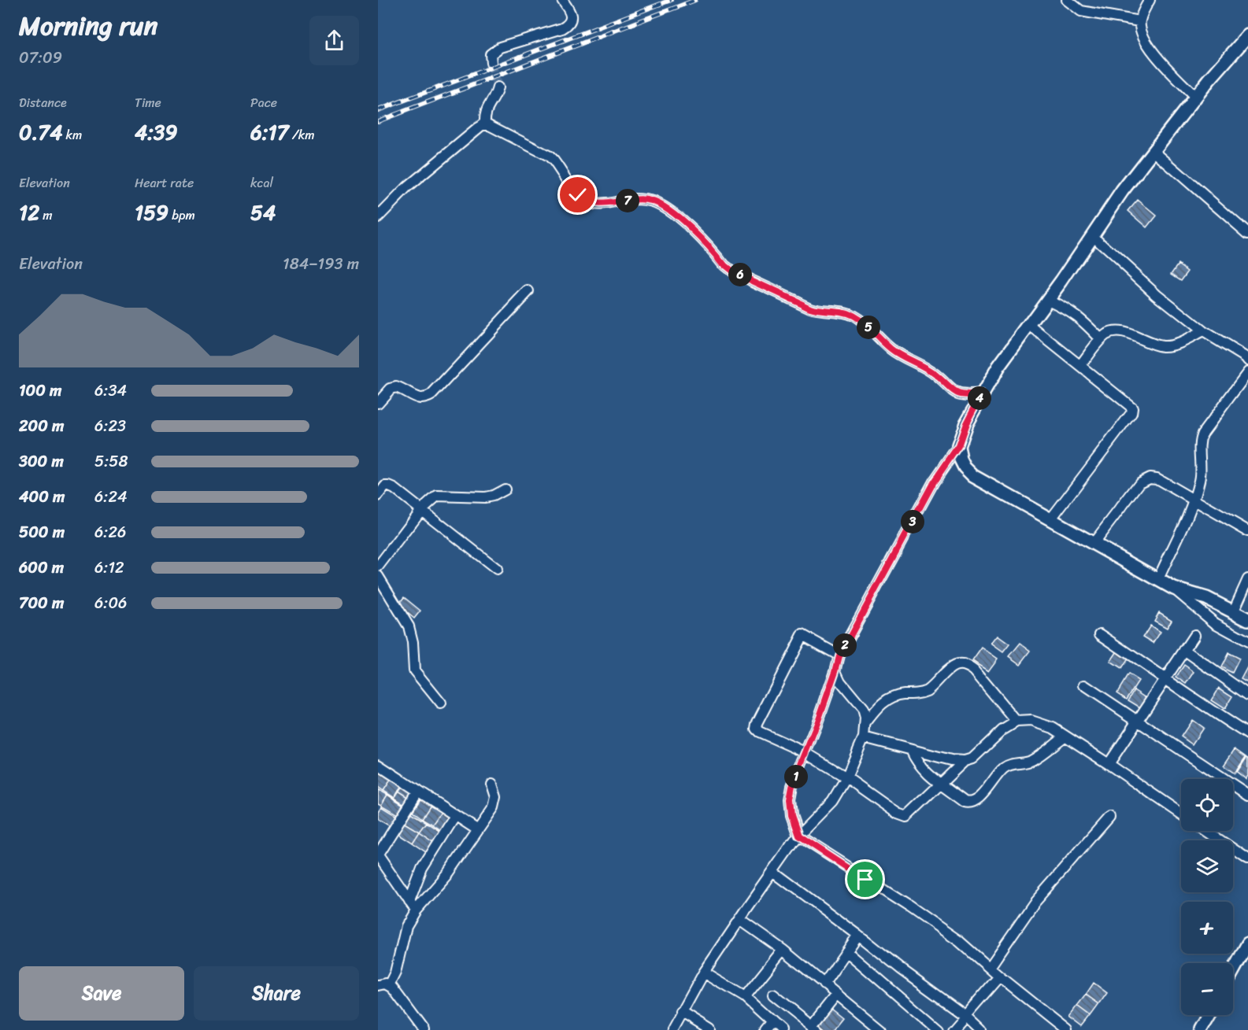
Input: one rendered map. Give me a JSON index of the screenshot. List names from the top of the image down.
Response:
{
  "page": {
    "heading": ["Morning run", "07:09"],
    "stats": [
      ["Distance", "0.74 km"],
      ["Time", "4:39"],
      ["Pace", "6:17 /km"],
      ["Elevation", "12 m"],
      ["Heart rate", "159 bpm"],
      ["kcal", "54"]
    ],
    "pins": [
      "7",
      "6",
      "5",
      "4",
      "3",
      "2",
      "1"
    ],
    "chart": ["Elevation", "184–193 m"],
    "list": [
      {
        "name": "100 m",
        "note": "6:34"
      },
      {
        "name": "200 m",
        "note": "6:23"
      },
      {
        "name": "300 m",
        "note": "5:58"
      },
      {
        "name": "400 m",
        "note": "6:24"
      },
      {
        "name": "500 m",
        "note": "6:26"
      },
      {
        "name": "600 m",
        "note": "6:12"
      },
      {
        "name": "700 m",
        "note": "6:06"
      }
    ],
    "map_buttons": ["+", "−"],
    "buttons": ["Save", "Share"]
  }
}
